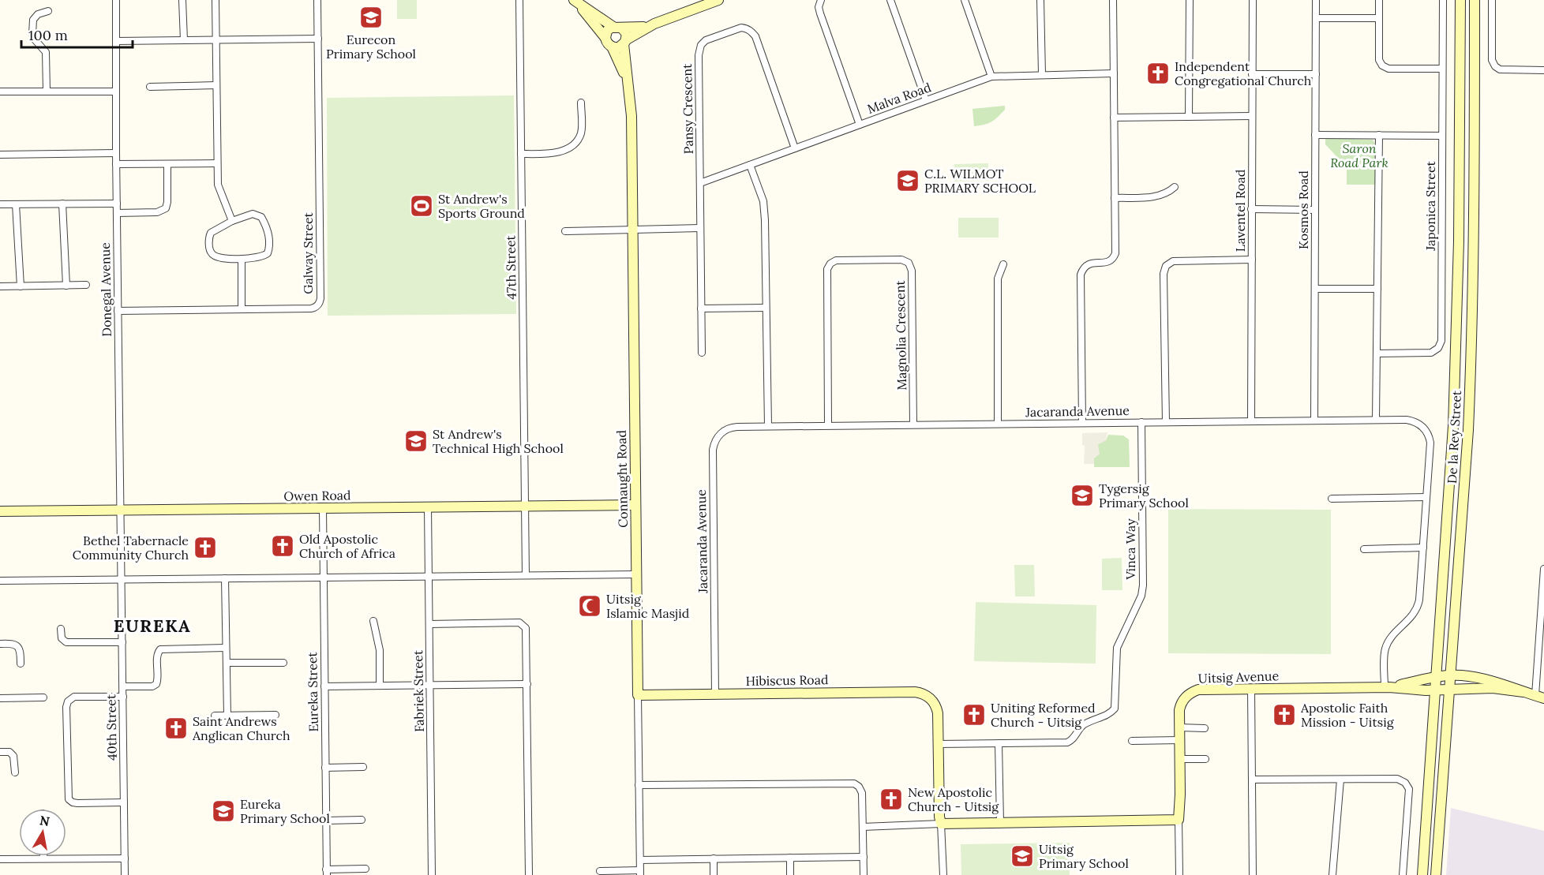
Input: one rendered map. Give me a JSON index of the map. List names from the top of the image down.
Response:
{
  "streets": {
    "street": [
      "Malva Road",
      "Pansy Crescent",
      "Japonica Street",
      "Kosmos Road",
      "Laventel Road",
      "Galway Street",
      "47th Street",
      "Donegal Avenue",
      "Magnolia Crescent",
      "Jacaranda Avenue",
      "De la Rey Street",
      "Connaught Road",
      "Owen Road",
      "Vinca Way",
      "Uitsig Avenue",
      "Hibiscus Road",
      "Fabriek Street",
      "Eureka Street",
      "40th Street"
    ]
  },
  "crossings": [
    ["Malva Road", "Pansy Crescent"],
    ["Kosmos Road", "Jacaranda Avenue"],
    ["Laventel Road", "Jacaranda Avenue"],
    ["Galway Street", "Donegal Avenue"],
    ["47th Street", "Owen Road"],
    ["Donegal Avenue", "Owen Road"],
    ["Donegal Avenue", "40th Street"],
    ["Magnolia Crescent", "Jacaranda Avenue"],
    ["Jacaranda Avenue", "Vinca Way"],
    ["Jacaranda Avenue", "Uitsig Avenue"],
    ["Jacaranda Avenue", "Hibiscus Road"],
    ["De la Rey Street", "Uitsig Avenue"],
    ["Connaught Road", "Owen Road"],
    ["Connaught Road", "Hibiscus Road"],
    ["Owen Road", "Fabriek Street"],
    ["Owen Road", "Eureka Street"],
    ["Vinca Way", "Hibiscus Road"]
  ],
  "districts": ["EUREKA"],
  "parks": ["Saron Road Park"],
  "places": {
    "school or university": [
      "Eurecon Primary School",
      "C.L. WILMOT PRIMARY SCHOOL",
      "St Andrew's Technical High School",
      "Tygersig Primary School",
      "Eureka Primary School",
      "Uitsig Primary School"
    ],
    "church": [
      "Independent Congregational Church",
      "Old Apostolic Church of Africa",
      "Bethel Tabernacle Community Church",
      "Uniting Reformed Church - Uitsig",
      "Apostolic Faith Mission - Uitsig",
      "Saint Andrews Anglican Church",
      "New Apostolic Church - Uitsig"
    ],
    "sports": ["St Andrew's Sports Ground"],
    "mosque": ["Uitsig Islamic Masjid"]
  },
  "scale_bar": "100 m",
  "north": "top"
}
